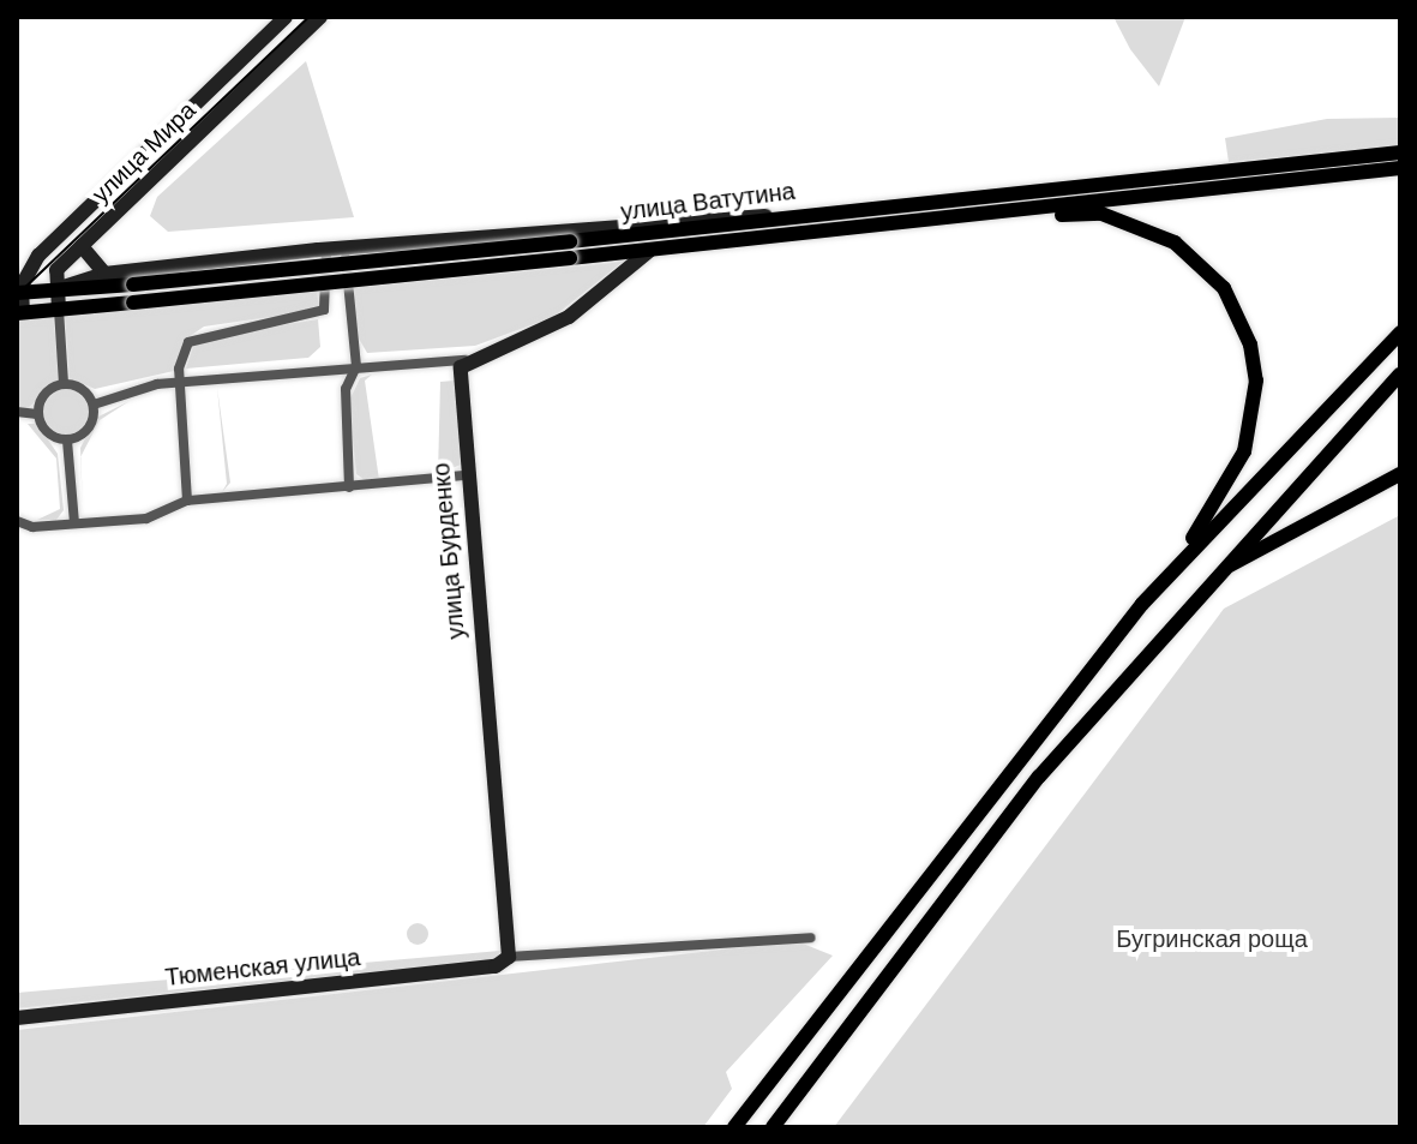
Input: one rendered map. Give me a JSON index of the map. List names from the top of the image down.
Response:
{
  "streets": {
    "main road": ["улица Ватутина"],
    "street": ["улица Мира", "улица Бурденко", "Тюменская улица"]
  },
  "crossings": [
    ["улица Мира", "улица Ватутина"],
    ["улица Бурденко", "Тюменская улица"]
  ],
  "parks": ["Бугринская роща"]
}
